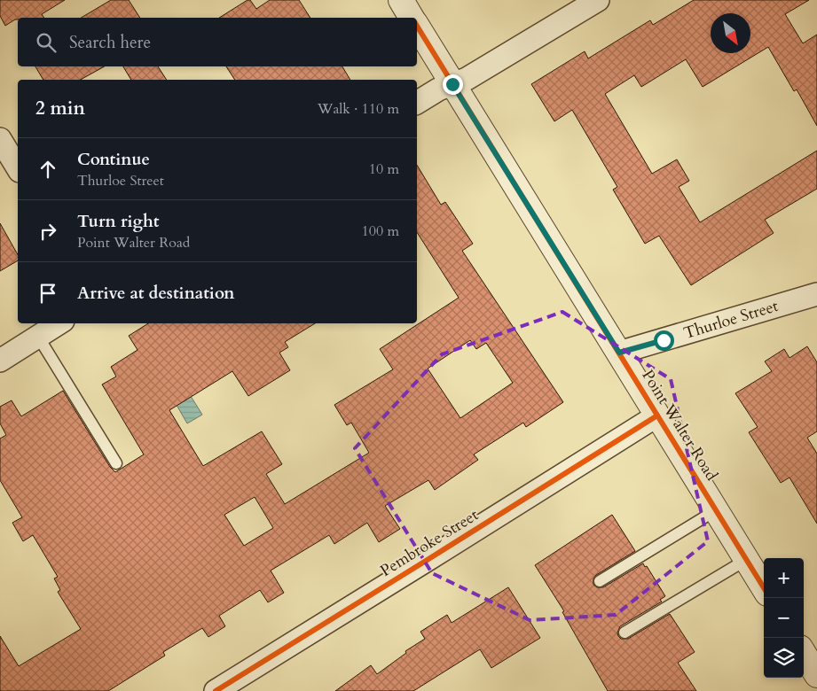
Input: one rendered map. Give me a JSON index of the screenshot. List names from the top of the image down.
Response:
{
  "streets": {
    "street": ["Thurloe Street", "Point Walter Road", "Pembroke Street"]
  },
  "crossings": [
    ["Thurloe Street", "Point Walter Road"],
    ["Point Walter Road", "Pembroke Street"]
  ],
  "north": "bottom right",
  "page": {
    "search": "Search here",
    "heading": ["2 min", "Walk · 110 m"],
    "list": [
      ["Continue", "Thurloe Street", "10 m"],
      ["Turn right", "Point Walter Road", "100 m"],
      "Arrive at destination"
    ],
    "map_buttons": ["+", "−"]
  }
}
